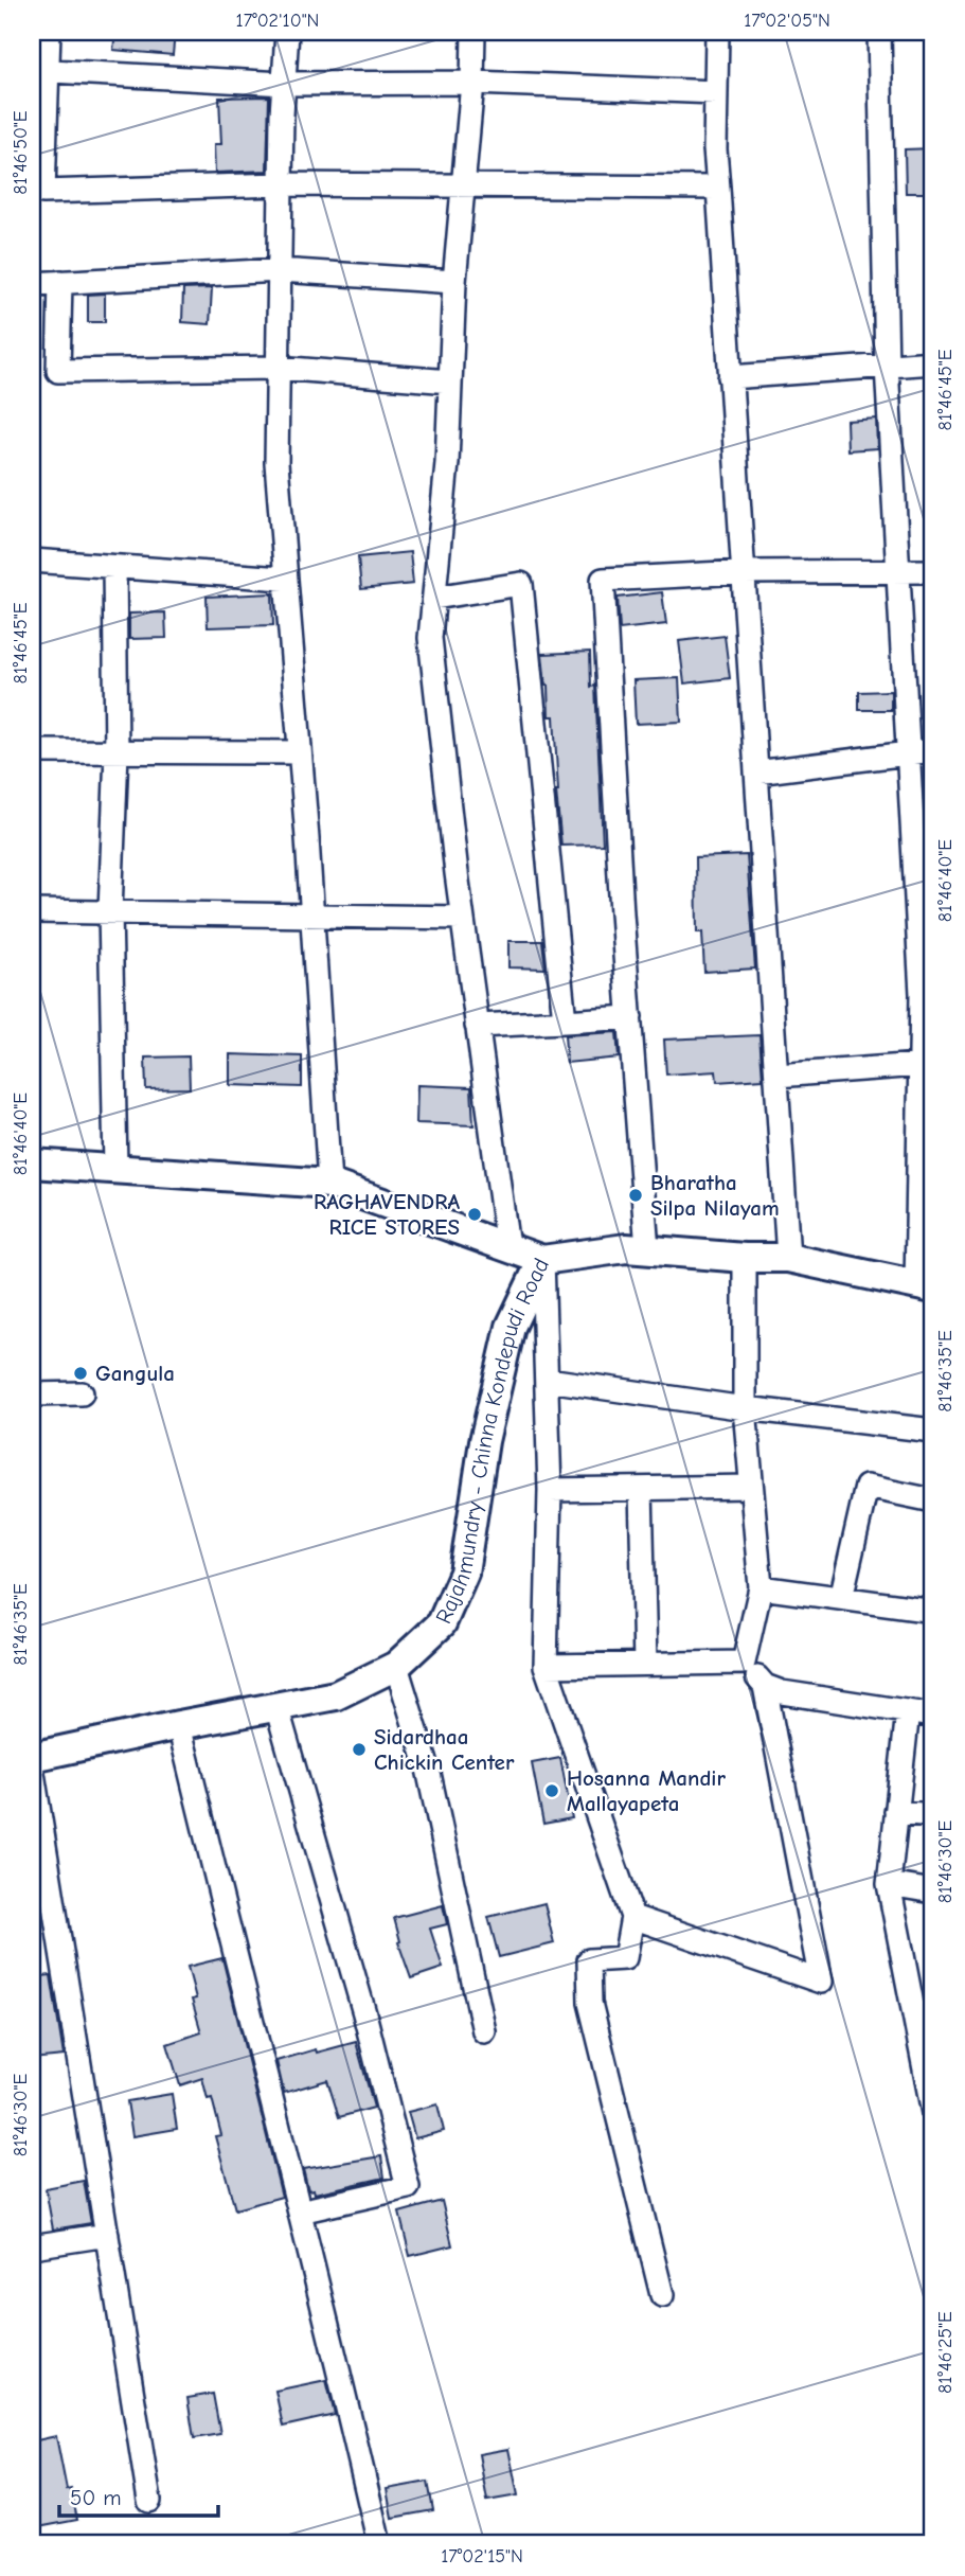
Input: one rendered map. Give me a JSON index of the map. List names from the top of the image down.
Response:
{
  "streets": {
    "main road": ["Rajahmundry - Chinna Kondepudi Road"]
  },
  "places": [
    "Bharatha Silpa Nilayam",
    "RAGHAVENDRA RICE STORES",
    "Gangula",
    "Sidardhaa Chickin Center",
    "Hosanna Mandir Mallayapeta"
  ],
  "scale_bar": "50 m",
  "coordinates": [
    "17°02'10\"N",
    "17°02'05\"N",
    "81°46'50\"E",
    "81°46'45\"E",
    "81°46'40\"E",
    "81°46'35\"E",
    "81°46'30\"E",
    "81°46'25\"E",
    "17°02'15\"N"
  ]
}
